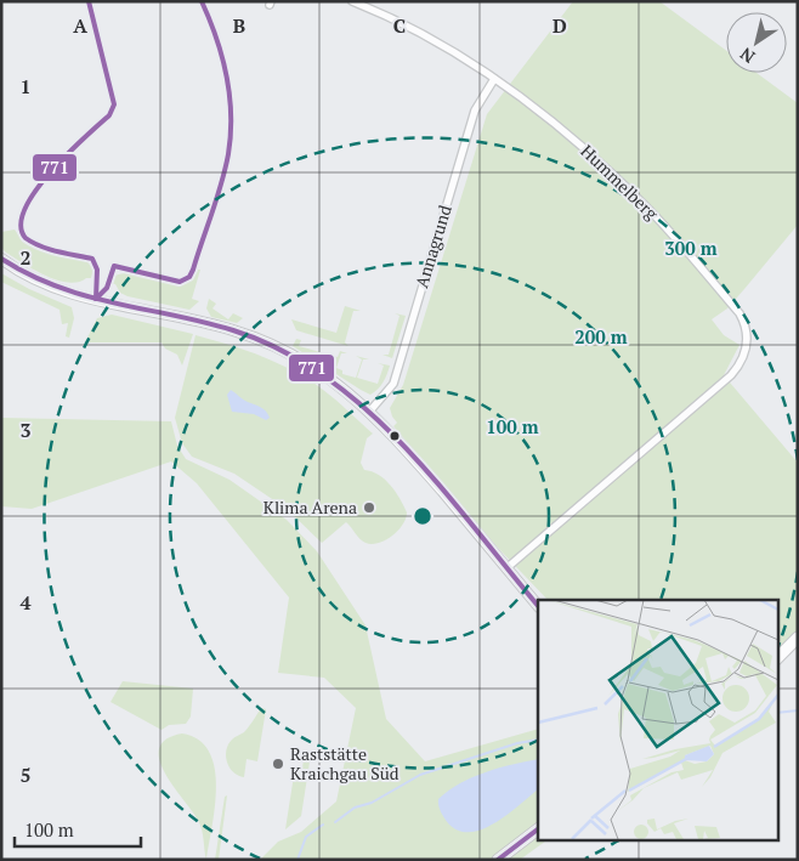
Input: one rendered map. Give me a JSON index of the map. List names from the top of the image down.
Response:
{
  "streets": {
    "street": ["Hummelberg", "Annagrund"]
  },
  "crossings": [
    ["Hummelberg", "Annagrund"]
  ],
  "places": ["Klima Arena", "Raststätte Kraichgau Süd"],
  "lines": ["transit line 771"],
  "scale_bar": "100 m",
  "north": "bottom left",
  "grid": {
    "columns": [
      "A",
      "B",
      "C",
      "D"
    ],
    "rows": [
      "1",
      "2",
      "3",
      "4",
      "5"
    ]
  },
  "rings": ["300 m", "200 m", "100 m"]
}
